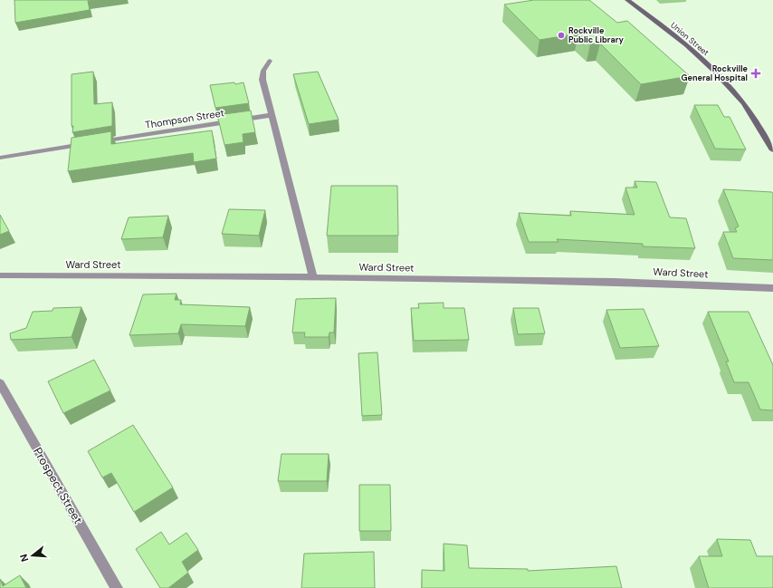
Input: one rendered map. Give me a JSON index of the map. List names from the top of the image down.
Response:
{
  "streets": {
    "main road": ["Union Street"],
    "street": ["Thompson Street", "Ward Street", "Prospect Street"]
  },
  "places": {
    "other": ["Rockville Public Library"],
    "health": ["Rockville General Hospital"]
  },
  "north": "left"
}
